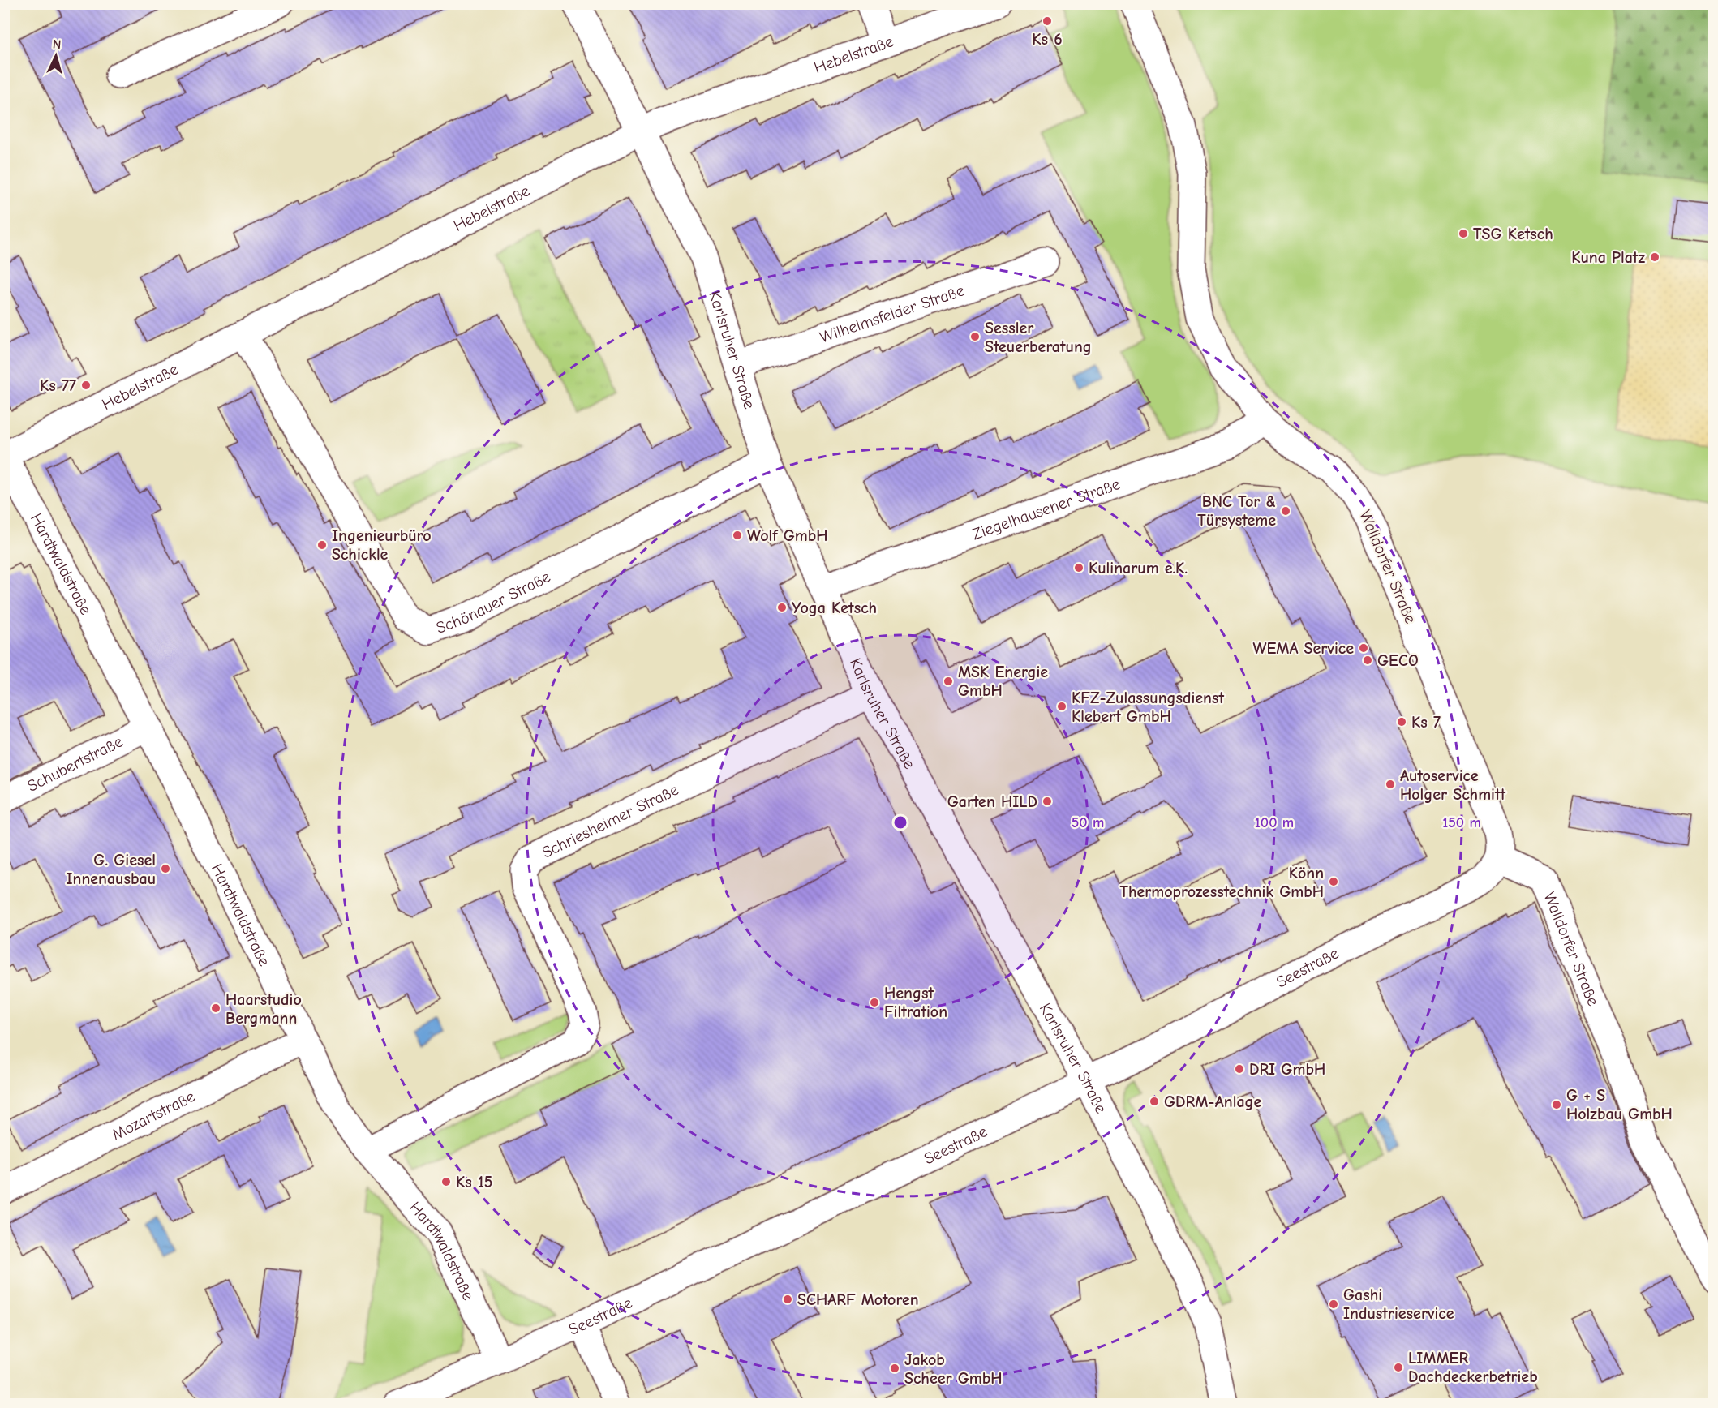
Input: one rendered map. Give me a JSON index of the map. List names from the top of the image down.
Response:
{
  "streets": {
    "street": [
      "Hebelstraße",
      "Wilhelmsfelder Straße",
      "Karlsruher Straße",
      "Ziegelhausener Straße",
      "Hardtwaldstraße",
      "Walldorfer Straße",
      "Schönauer Straße",
      "Schubertstraße",
      "Schriesheimer Straße",
      "Seestraße",
      "Mozartstraße"
    ]
  },
  "crossings": [
    ["Hebelstraße", "Karlsruher Straße"],
    ["Hebelstraße", "Hardtwaldstraße"],
    ["Hebelstraße", "Schönauer Straße"],
    ["Wilhelmsfelder Straße", "Karlsruher Straße"],
    ["Karlsruher Straße", "Ziegelhausener Straße"],
    ["Karlsruher Straße", "Schönauer Straße"],
    ["Karlsruher Straße", "Schriesheimer Straße"],
    ["Karlsruher Straße", "Seestraße"],
    ["Ziegelhausener Straße", "Walldorfer Straße"],
    ["Hardtwaldstraße", "Schubertstraße"],
    ["Hardtwaldstraße", "Schriesheimer Straße"],
    ["Hardtwaldstraße", "Seestraße"],
    ["Hardtwaldstraße", "Mozartstraße"],
    ["Walldorfer Straße", "Seestraße"]
  ],
  "places": [
    "Ks 6",
    "TSG Ketsch",
    "Kuna Platz",
    "Sessler Steuerberatung",
    "Ks 77",
    "BNC Tor & Türsysteme",
    "Wolf GmbH",
    "Ingenieurbüro Schickle",
    "Kulinarum e.K.",
    "Yoga Ketsch",
    "WEMA Service",
    "GECO",
    "MSK Energie GmbH",
    "KFZ-Zulassungsdienst Klebert GmbH",
    "Ks 7",
    "Autoservice Holger Schmitt",
    "Garten HILD",
    "G. Giesel Innenausbau",
    "Könn Thermoprozesstechnik GmbH",
    "Hengst Filtration",
    "Haarstudio Bergmann",
    "DRI GmbH",
    "GDRM-Anlage",
    "G + S Holzbau GmbH",
    "Ks 15",
    "SCHARF Motoren",
    "Gashi Industrieservice",
    "LIMMER Dachdeckerbetrieb",
    "Jakob Scheer GmbH"
  ],
  "north": "top",
  "rings": ["50 m", "100 m", "150 m"]
}
